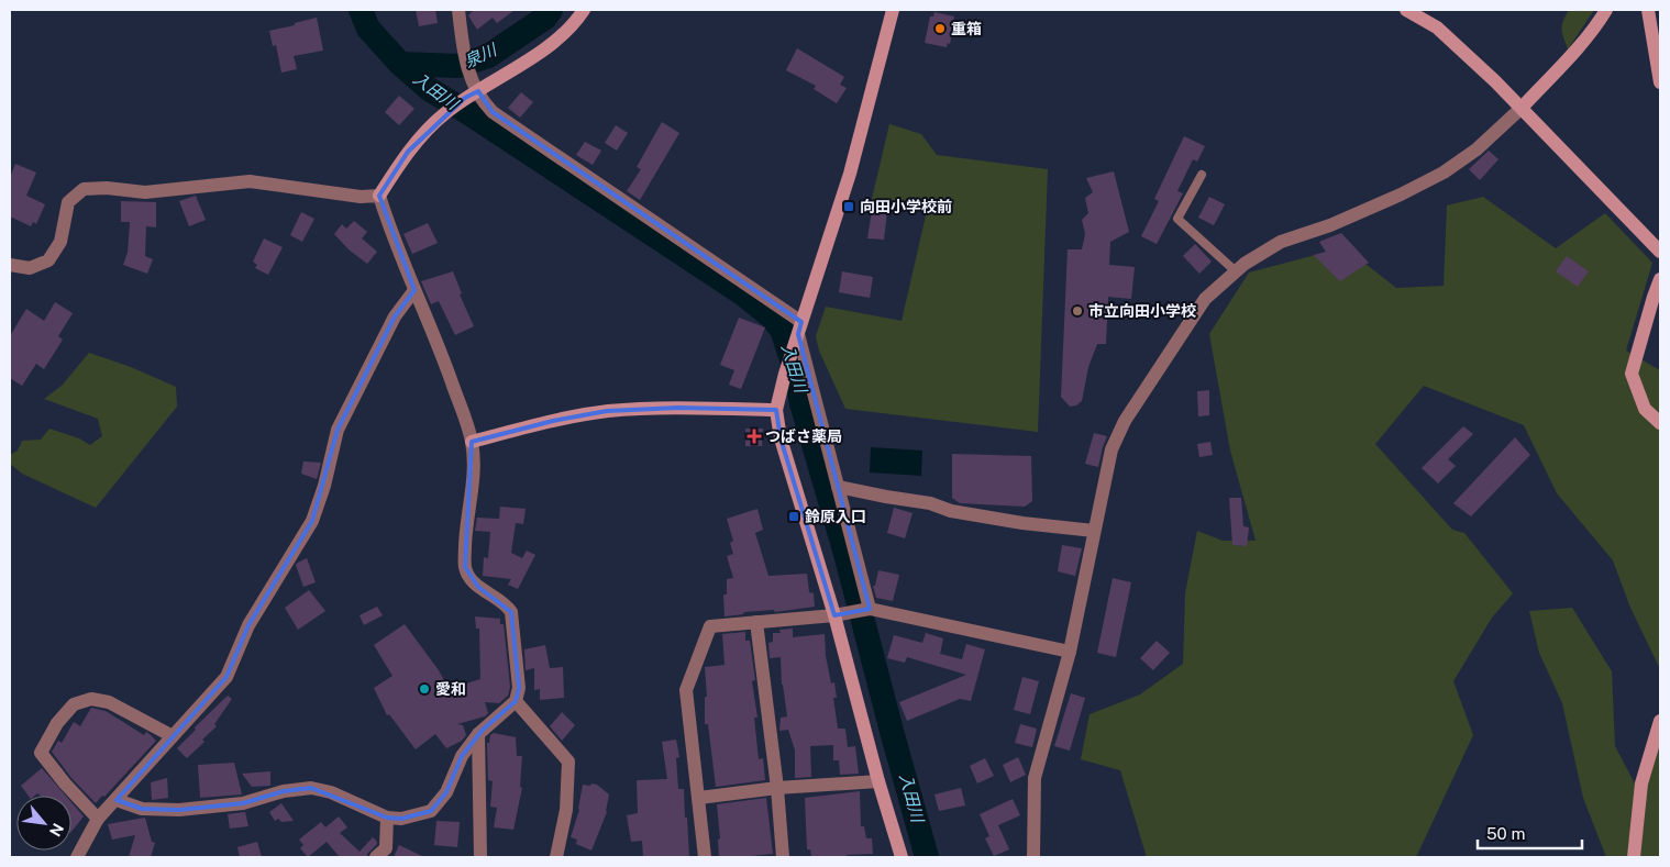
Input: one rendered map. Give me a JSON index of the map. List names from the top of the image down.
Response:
{
  "water": ["泉川", "入田川"],
  "places": {
    "other": ["重箱", "市立向田小学校", "愛和"],
    "transit": ["向田小学校前", "鈴原入口"],
    "health": ["つばさ薬局"]
  },
  "scale_bar": "50 m",
  "north": "bottom right"
}
